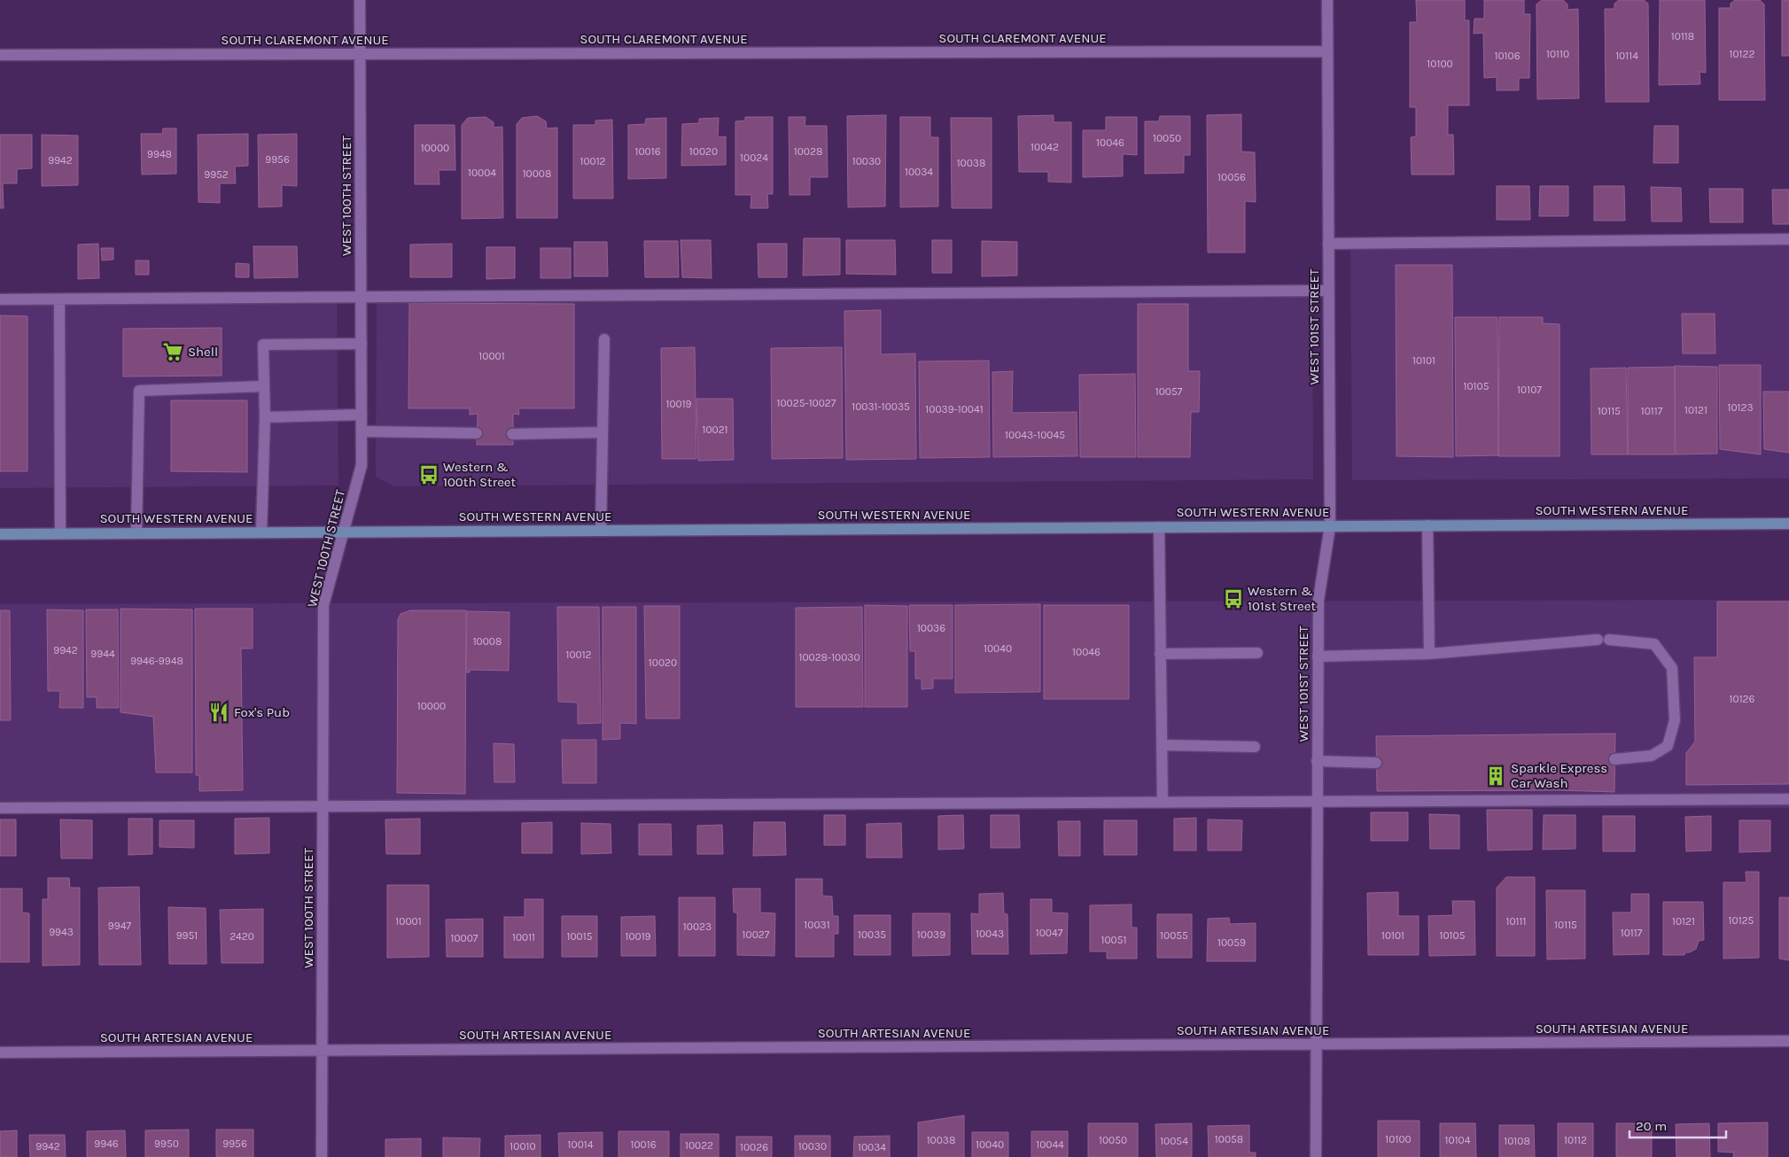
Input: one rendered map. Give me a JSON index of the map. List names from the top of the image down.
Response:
{
  "streets": {
    "main road": ["SOUTH WESTERN AVENUE"],
    "street": [
      "SOUTH CLAREMONT AVENUE",
      "WEST 100TH STREET",
      "WEST 101ST STREET",
      "SOUTH ARTESIAN AVENUE"
    ]
  },
  "crossings": [
    ["SOUTH CLAREMONT AVENUE", "WEST 100TH STREET"],
    ["SOUTH CLAREMONT AVENUE", "WEST 101ST STREET"],
    ["WEST 100TH STREET", "SOUTH WESTERN AVENUE"],
    ["WEST 100TH STREET", "SOUTH ARTESIAN AVENUE"],
    ["WEST 101ST STREET", "SOUTH WESTERN AVENUE"],
    ["WEST 101ST STREET", "SOUTH ARTESIAN AVENUE"]
  ],
  "places": {
    "supermarket": ["Shell"],
    "bus stop": ["Western & 100th Street", "Western & 101st Street"],
    "restaurant": ["Fox's Pub"],
    "building": ["Sparkle Express Car Wash"]
  },
  "house_numbers": [
    "10118",
    "10110",
    "10122",
    "10106",
    "10114",
    "10100",
    "10050",
    "10046",
    "10042",
    "10000",
    "10016",
    "10020",
    "10028",
    "9948",
    "10024",
    "9956",
    "9942",
    "10012",
    "10030",
    "10038",
    "10034",
    "10004",
    "10008",
    "9952",
    "10056",
    "10001",
    "10101",
    "10105",
    "10107",
    "10057",
    "10025-10027",
    "10019",
    "10031-10035",
    "10123",
    "10039-10041",
    "10121",
    "10115",
    "10117",
    "10021",
    "10043-10045",
    "10036",
    "10008",
    "10040",
    "9942",
    "10046",
    "9944",
    "10012",
    "10028-10030",
    "9946-9948",
    "10020",
    "10126",
    "10000",
    "10125",
    "10001",
    "10111",
    "10121",
    "10031",
    "10115",
    "9947",
    "10023",
    "9943",
    "10047",
    "10117",
    "10043",
    "10027",
    "10035",
    "10039",
    "9951",
    "10055",
    "10101",
    "10105",
    "2420",
    "10015",
    "10019",
    "10011",
    "10007",
    "10051",
    "10059",
    "10058",
    "10100",
    "10038",
    "10050",
    "10104",
    "10112",
    "10054",
    "10108",
    "9946",
    "9950",
    "9956",
    "10014",
    "10016",
    "10040",
    "10044",
    "10022",
    "9942",
    "10010",
    "10030",
    "10026",
    "10034"
  ],
  "scale_bar": "20 m"
}
